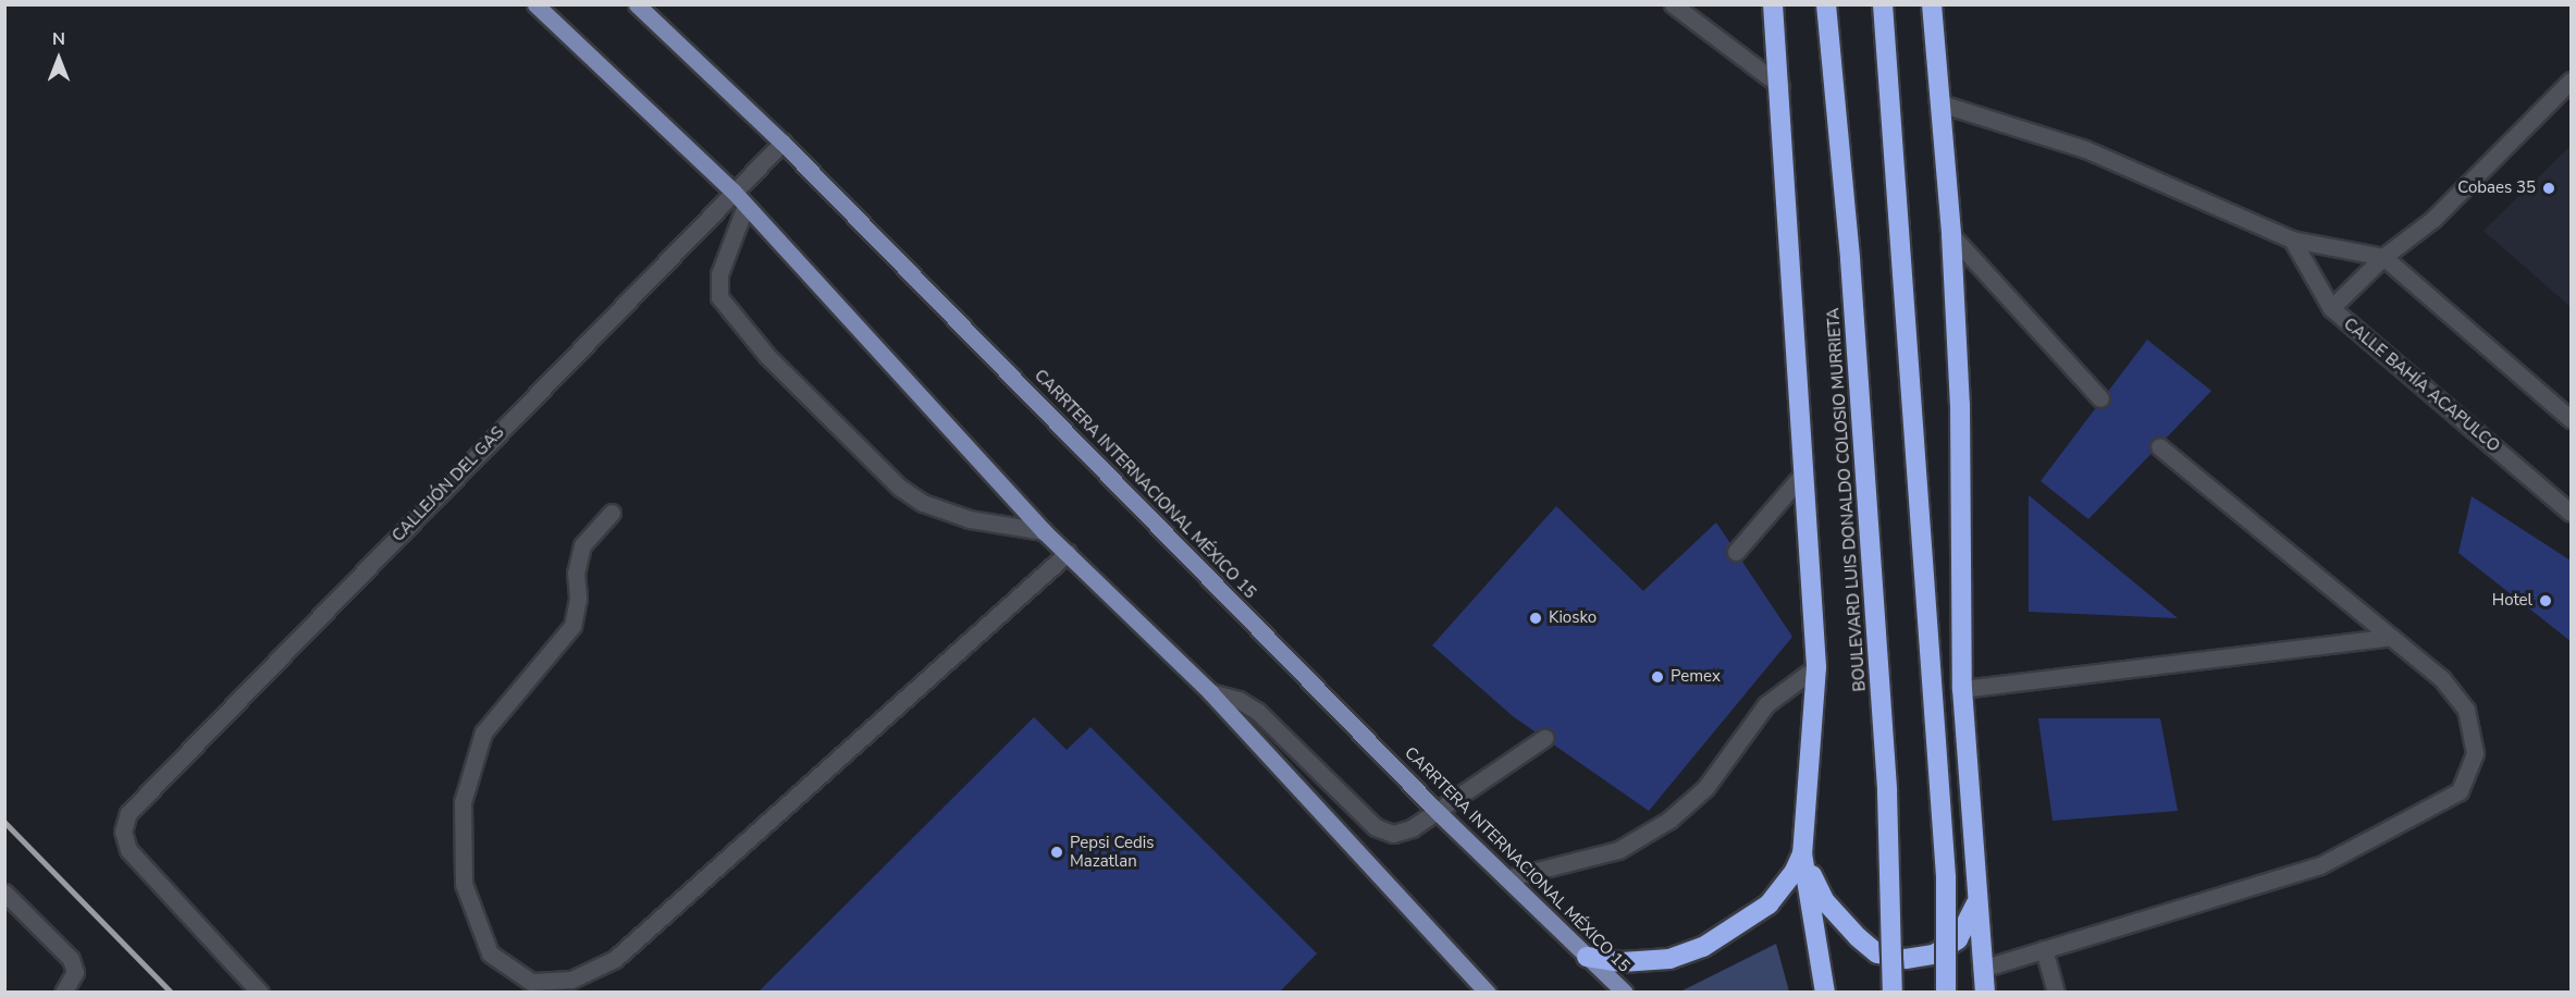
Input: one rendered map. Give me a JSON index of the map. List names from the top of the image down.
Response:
{
  "streets": {
    "highway": ["BOULEVARD LUIS DONALDO COLOSIO MURRIETA"],
    "main road": ["CARRTERA INTERNACIONAL MÉXICO 15"],
    "street": ["CALLE BAHÍA ACAPULCO", "CALLEJÓN DEL GAS"]
  },
  "crossings": [
    ["CALLEJÓN DEL GAS", "CARRTERA INTERNACIONAL MÉXICO 15"]
  ],
  "places": [
    "Cobaes 35",
    "Hotel",
    "Kiosko",
    "Pemex",
    "Pepsi Cedis Mazatlan"
  ],
  "north": "top"
}
